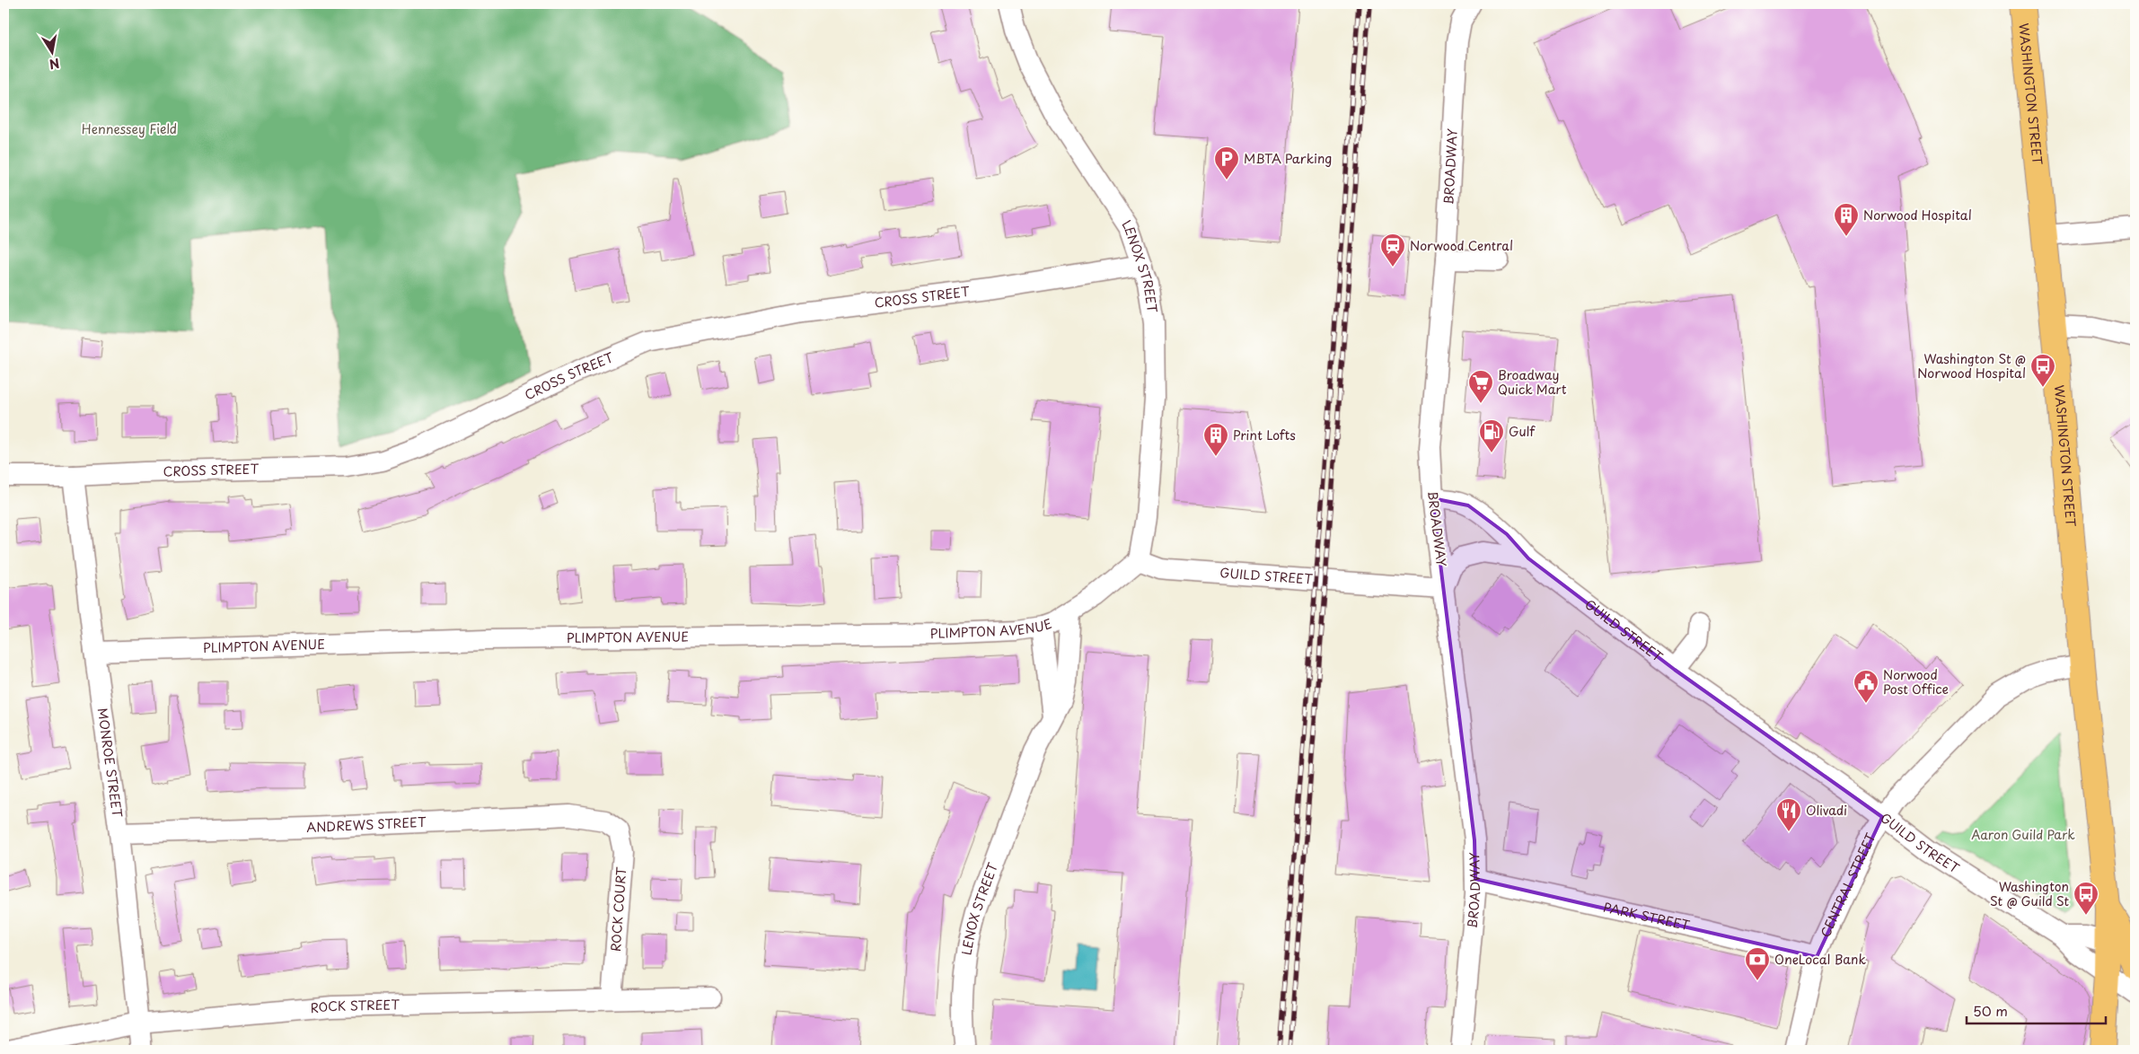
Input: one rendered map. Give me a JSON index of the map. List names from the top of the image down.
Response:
{
  "streets": {
    "main road": ["WASHINGTON STREET"],
    "street": [
      "BROADWAY",
      "LENOX STREET",
      "CROSS STREET",
      "GUILD STREET",
      "PLIMPTON AVENUE",
      "MONROE STREET",
      "ANDREWS STREET",
      "CENTRAL STREET",
      "ROCK COURT",
      "PARK STREET",
      "ROCK STREET"
    ]
  },
  "crossings": [
    ["WASHINGTON STREET", "GUILD STREET"],
    ["WASHINGTON STREET", "CENTRAL STREET"],
    ["BROADWAY", "GUILD STREET"],
    ["BROADWAY", "PARK STREET"],
    ["LENOX STREET", "CROSS STREET"],
    ["LENOX STREET", "GUILD STREET"],
    ["LENOX STREET", "PLIMPTON AVENUE"],
    ["CROSS STREET", "MONROE STREET"],
    ["GUILD STREET", "PLIMPTON AVENUE"],
    ["GUILD STREET", "CENTRAL STREET"],
    ["PLIMPTON AVENUE", "MONROE STREET"],
    ["MONROE STREET", "ANDREWS STREET"],
    ["MONROE STREET", "ROCK STREET"],
    ["ANDREWS STREET", "ROCK COURT"],
    ["CENTRAL STREET", "PARK STREET"],
    ["ROCK COURT", "ROCK STREET"]
  ],
  "parks": ["Hennessey Field", "Aaron Guild Park"],
  "places": {
    "parking": ["MBTA Parking"],
    "building": ["Norwood Hospital", "Print Lofts"],
    "station": ["Norwood Central"],
    "bus stop": ["Washington St @ Norwood Hospital", "Washington St @ Guild St"],
    "supermarket": ["Broadway Quick Mart"],
    "fuel station": ["Gulf"],
    "public building": ["Norwood Post Office"],
    "restaurant": ["Olivadi"],
    "bank": ["OneLocal Bank"]
  },
  "scale_bar": "50 m",
  "north": "bottom"
}
